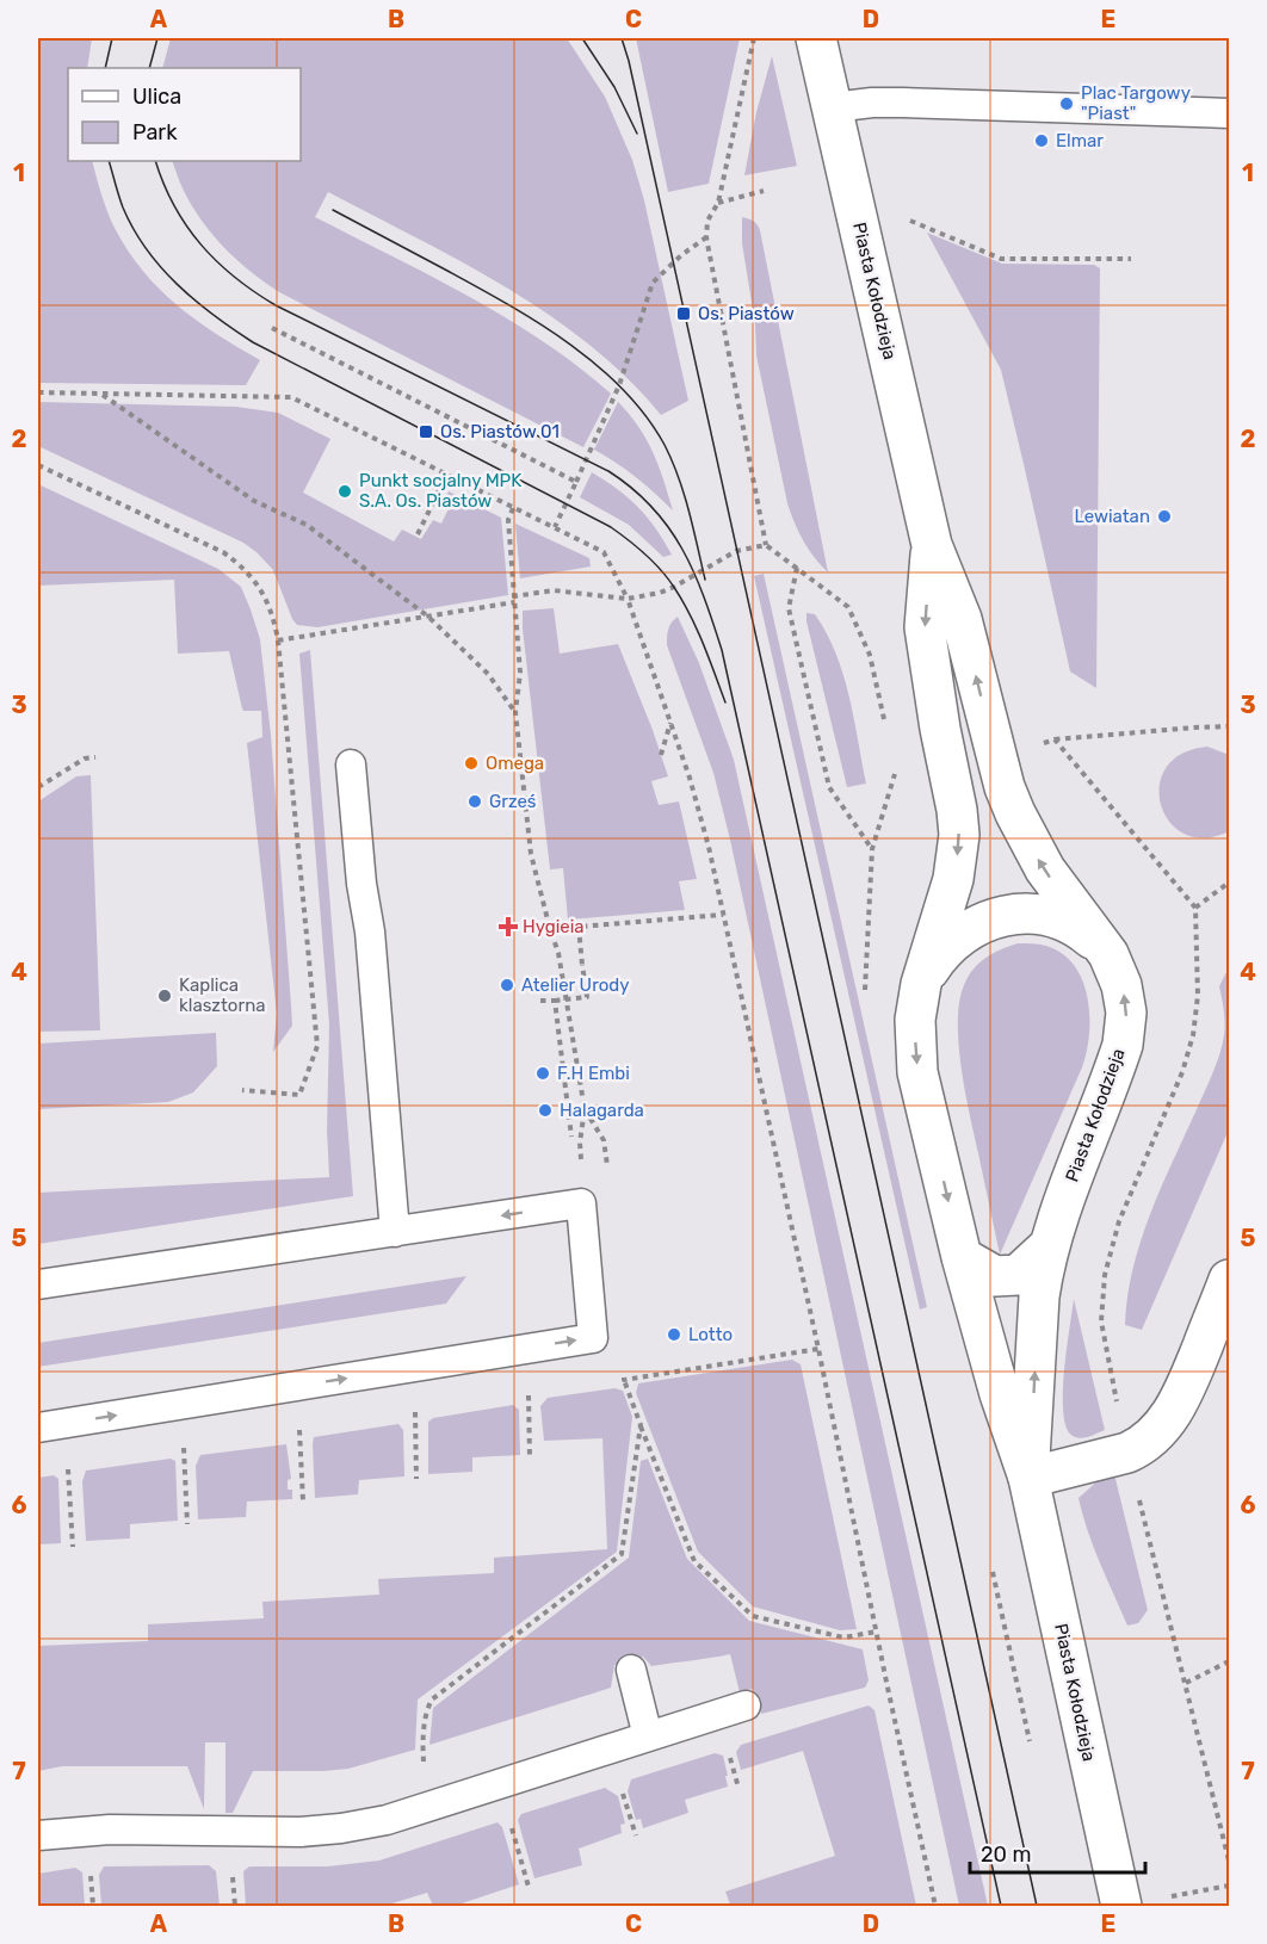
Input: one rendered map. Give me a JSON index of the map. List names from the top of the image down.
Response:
{
  "streets": {
    "street": ["Piasta Kołodzieja"]
  },
  "places": {
    "other": [
      "Plac Targowy \"Piast\"",
      "Elmar",
      "Punkt socjalny MPK S.A. Os. Piastów",
      "Lewiatan",
      "Omega",
      "Grześ",
      "Atelier Urody",
      "Kaplica klasztorna",
      "F.H Embi",
      "Halagarda",
      "Lotto"
    ],
    "transit": ["Os. Piastów", "Os. Piastów 01"],
    "health": ["Hygieia"]
  },
  "legend": ["Ulica", "Park"],
  "scale_bar": "20 m",
  "grid": {
    "columns": [
      "A",
      "B",
      "C",
      "D",
      "E"
    ],
    "rows": [
      "1",
      "2",
      "3",
      "4",
      "5",
      "6",
      "7"
    ]
  }
}
